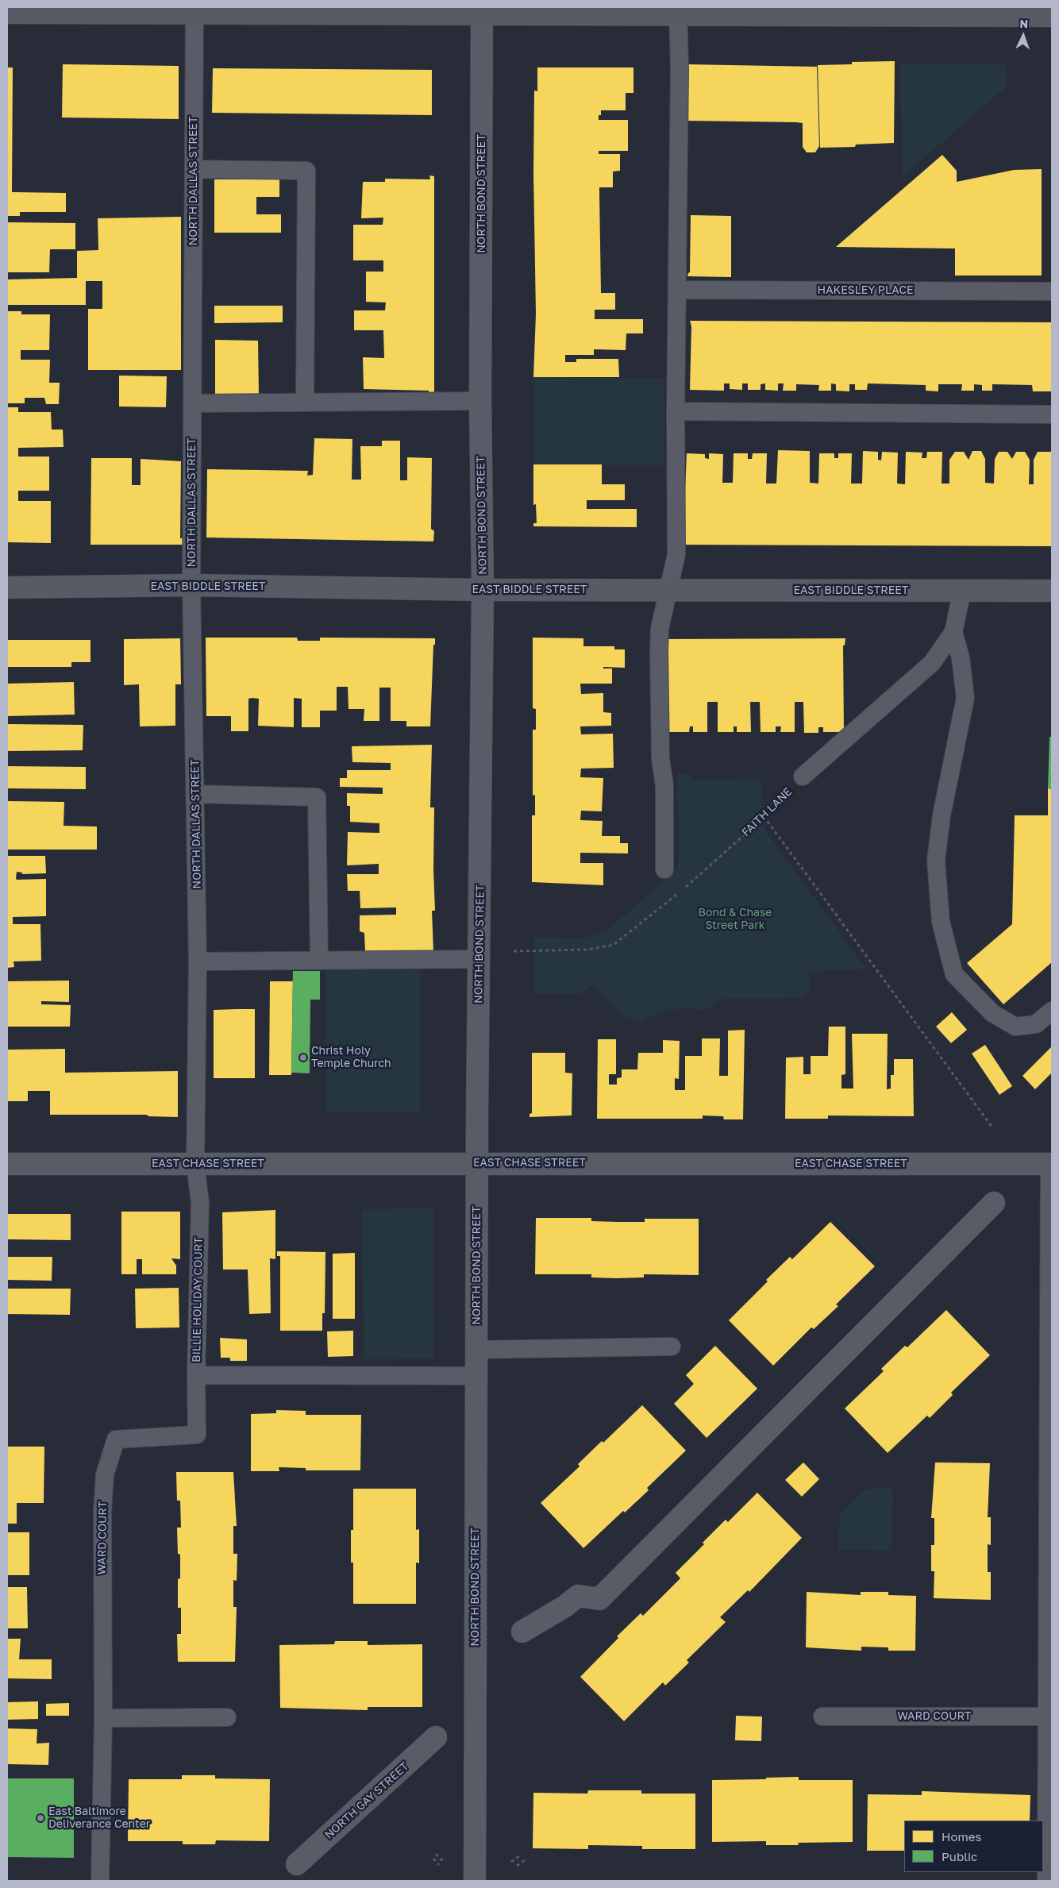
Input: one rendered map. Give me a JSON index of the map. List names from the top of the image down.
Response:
{
  "streets": {
    "main road": ["EAST BIDDLE STREET"],
    "street": ["NORTH BOND STREET", "EAST CHASE STREET", "NORTH GAY STREET"],
    "lane": [
      "NORTH DALLAS STREET",
      "HAKESLEY PLACE",
      "BILLIE HOLIDAY COURT",
      "WARD COURT"
    ],
    "path": ["FAITH LANE"]
  },
  "crossings": [
    ["NORTH DALLAS STREET", "EAST BIDDLE STREET"],
    ["NORTH DALLAS STREET", "EAST CHASE STREET"],
    ["NORTH DALLAS STREET", "BILLIE HOLIDAY COURT"],
    ["NORTH BOND STREET", "EAST BIDDLE STREET"],
    ["NORTH BOND STREET", "EAST CHASE STREET"],
    ["EAST CHASE STREET", "BILLIE HOLIDAY COURT"],
    ["BILLIE HOLIDAY COURT", "WARD COURT"]
  ],
  "parks": ["Bond & Chase Street Park"],
  "places": ["Christ Holy Temple Church", "East Baltimore Deliverance Center"],
  "legend": ["Homes", "Public"],
  "north": "top"
}
